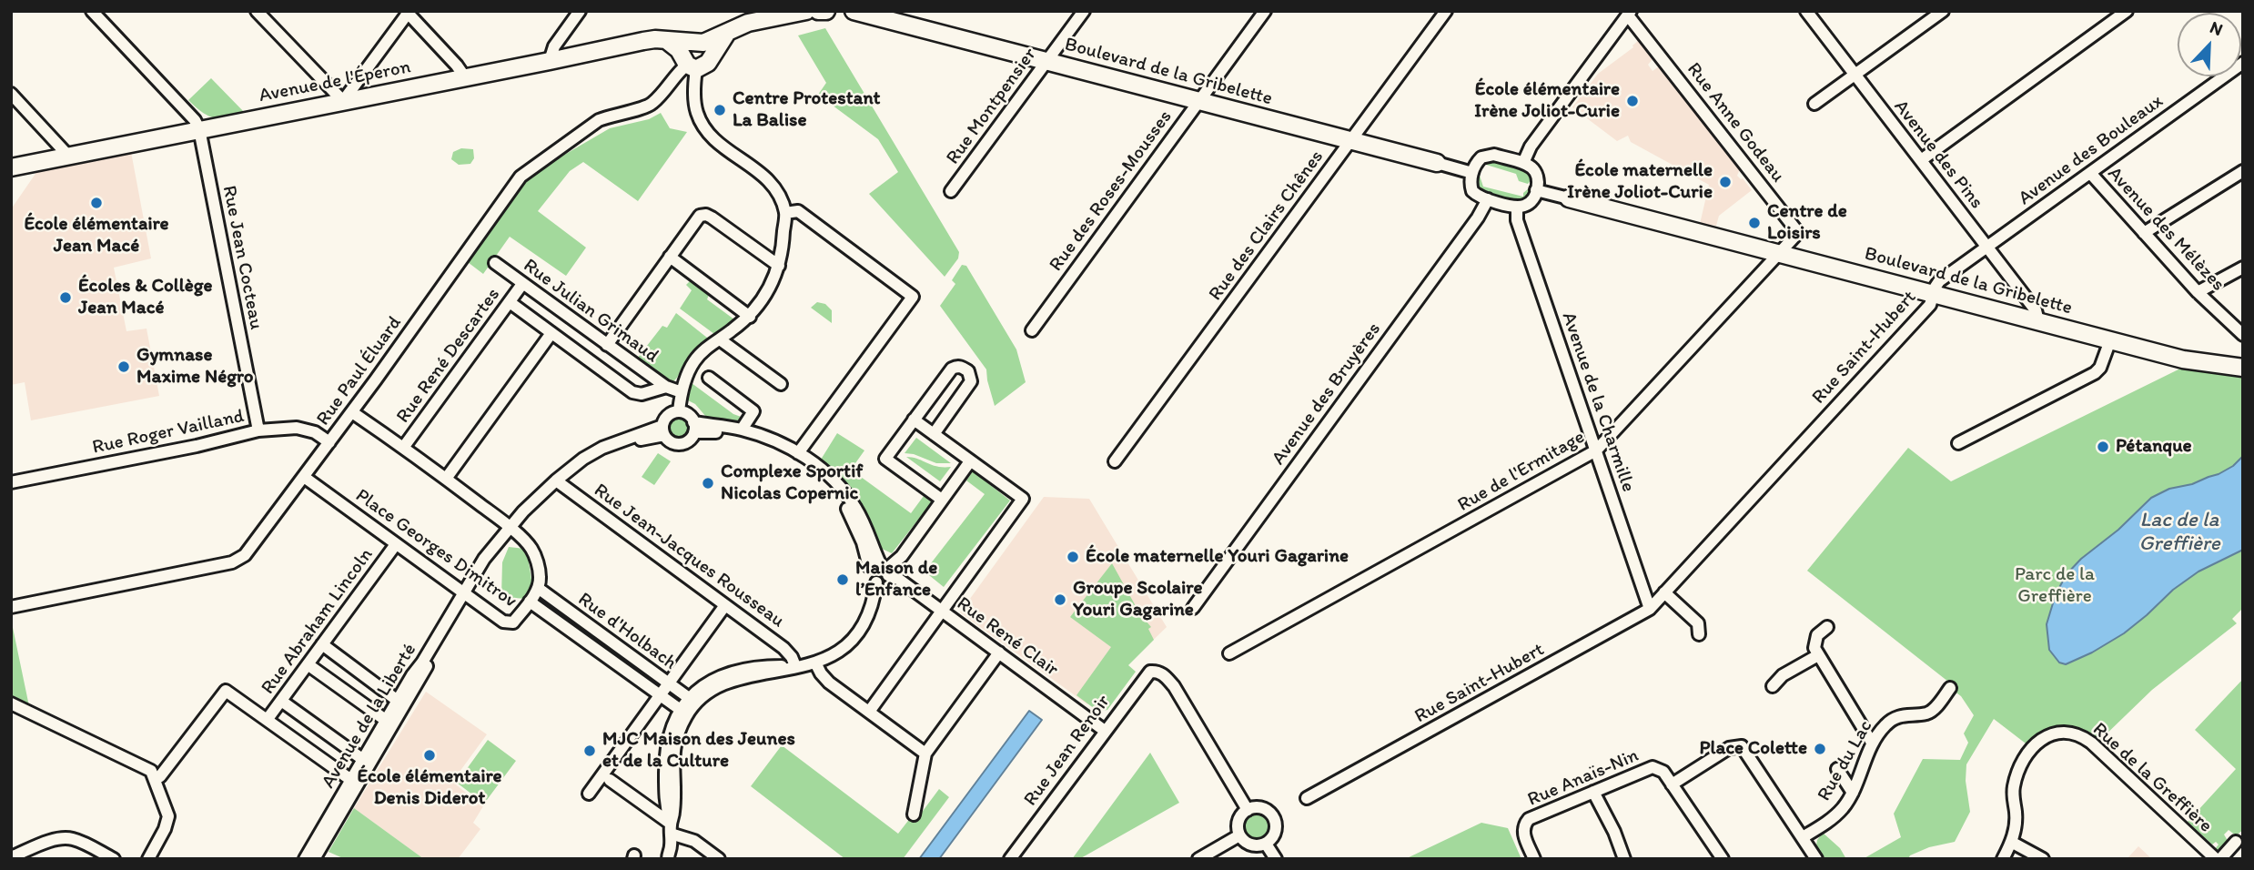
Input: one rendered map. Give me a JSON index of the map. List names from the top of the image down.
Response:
{
  "streets": {
    "main road": ["Boulevard de la Gribelette", "Avenue de l'Éperon"],
    "street": [
      "Rue Montpensier",
      "Rue Anne Godeau",
      "Avenue des Bouleaux",
      "Avenue des Pins",
      "Rue des Roses-Mousses",
      "Rue des Clairs Chênes",
      "Avenue des Mélèzes",
      "Rue Jean Cocteau",
      "Rue Julian Grimaud",
      "Rue Saint-Hubert",
      "Rue René Descartes",
      "Rue Paul Éluard",
      "Avenue des Bruyères",
      "Avenue de la Charmille",
      "Rue Roger Vailland",
      "Rue de l'Ermitage",
      "Place Georges Dimitrov",
      "Rue Jean-Jacques Rousseau",
      "Rue Abraham Lincoln",
      "Rue d'Holbach",
      "Rue René Clair",
      "Avenue de la Liberté",
      "Rue Jean Renoir",
      "Rue du Lac",
      "Rue Anaïs-Nin",
      "Rue de la Greffière"
    ]
  },
  "crossings": [
    ["Boulevard de la Gribelette", "Rue Montpensier"],
    ["Boulevard de la Gribelette", "Rue Anne Godeau"],
    ["Boulevard de la Gribelette", "Avenue des Bouleaux"],
    ["Boulevard de la Gribelette", "Avenue des Pins"],
    ["Boulevard de la Gribelette", "Rue des Roses-Mousses"],
    ["Boulevard de la Gribelette", "Rue des Clairs Chênes"],
    ["Boulevard de la Gribelette", "Rue Saint-Hubert"],
    ["Boulevard de la Gribelette", "Avenue des Bruyères"],
    ["Boulevard de la Gribelette", "Avenue de la Charmille"],
    ["Boulevard de la Gribelette", "Rue de l'Ermitage"],
    ["Avenue de l'Éperon", "Rue Jean Cocteau"],
    ["Avenue de l'Éperon", "Rue Paul Éluard"],
    ["Rue Anne Godeau", "Rue de l'Ermitage"],
    ["Avenue des Bouleaux", "Avenue des Pins"],
    ["Avenue des Bouleaux", "Avenue des Mélèzes"],
    ["Avenue des Bouleaux", "Rue Saint-Hubert"],
    ["Rue Jean Cocteau", "Rue Roger Vailland"],
    ["Rue Julian Grimaud", "Rue René Descartes"],
    ["Rue Saint-Hubert", "Avenue de la Charmille"],
    ["Rue René Descartes", "Place Georges Dimitrov"],
    ["Rue Paul Éluard", "Rue Roger Vailland"],
    ["Rue Paul Éluard", "Place Georges Dimitrov"],
    ["Avenue des Bruyères", "Avenue de la Charmille"],
    ["Avenue de la Charmille", "Rue de l'Ermitage"],
    ["Place Georges Dimitrov", "Rue Abraham Lincoln"],
    ["Place Georges Dimitrov", "Rue d'Holbach"],
    ["Place Georges Dimitrov", "Avenue de la Liberté"],
    ["Rue Jean-Jacques Rousseau", "Avenue de la Liberté"],
    ["Rue René Clair", "Avenue de la Liberté"],
    ["Rue René Clair", "Rue Jean Renoir"]
  ],
  "water": ["Lac de la Greffière"],
  "parks": ["Parc de la Greffière"],
  "places": [
    "École élémentaire Irène Joliot-Curie",
    "Centre Protestant La Balise",
    "École maternelle Irène Joliot-Curie",
    "École élémentaire Jean Macé",
    "Centre de Loisirs",
    "Écoles & Collège Jean Macé",
    "Gymnase Maxime Négro",
    "Pétanque",
    "Complexe Sportif Nicolas Copernic",
    "École maternelle Youri Gagarine",
    "Maison de l’Enfance",
    "Groupe Scolaire Youri Gagarine",
    "Place Colette",
    "MJC Maison des Jeunes et de la Culture",
    "École élémentaire Denis Diderot"
  ],
  "north": "top right"
}
